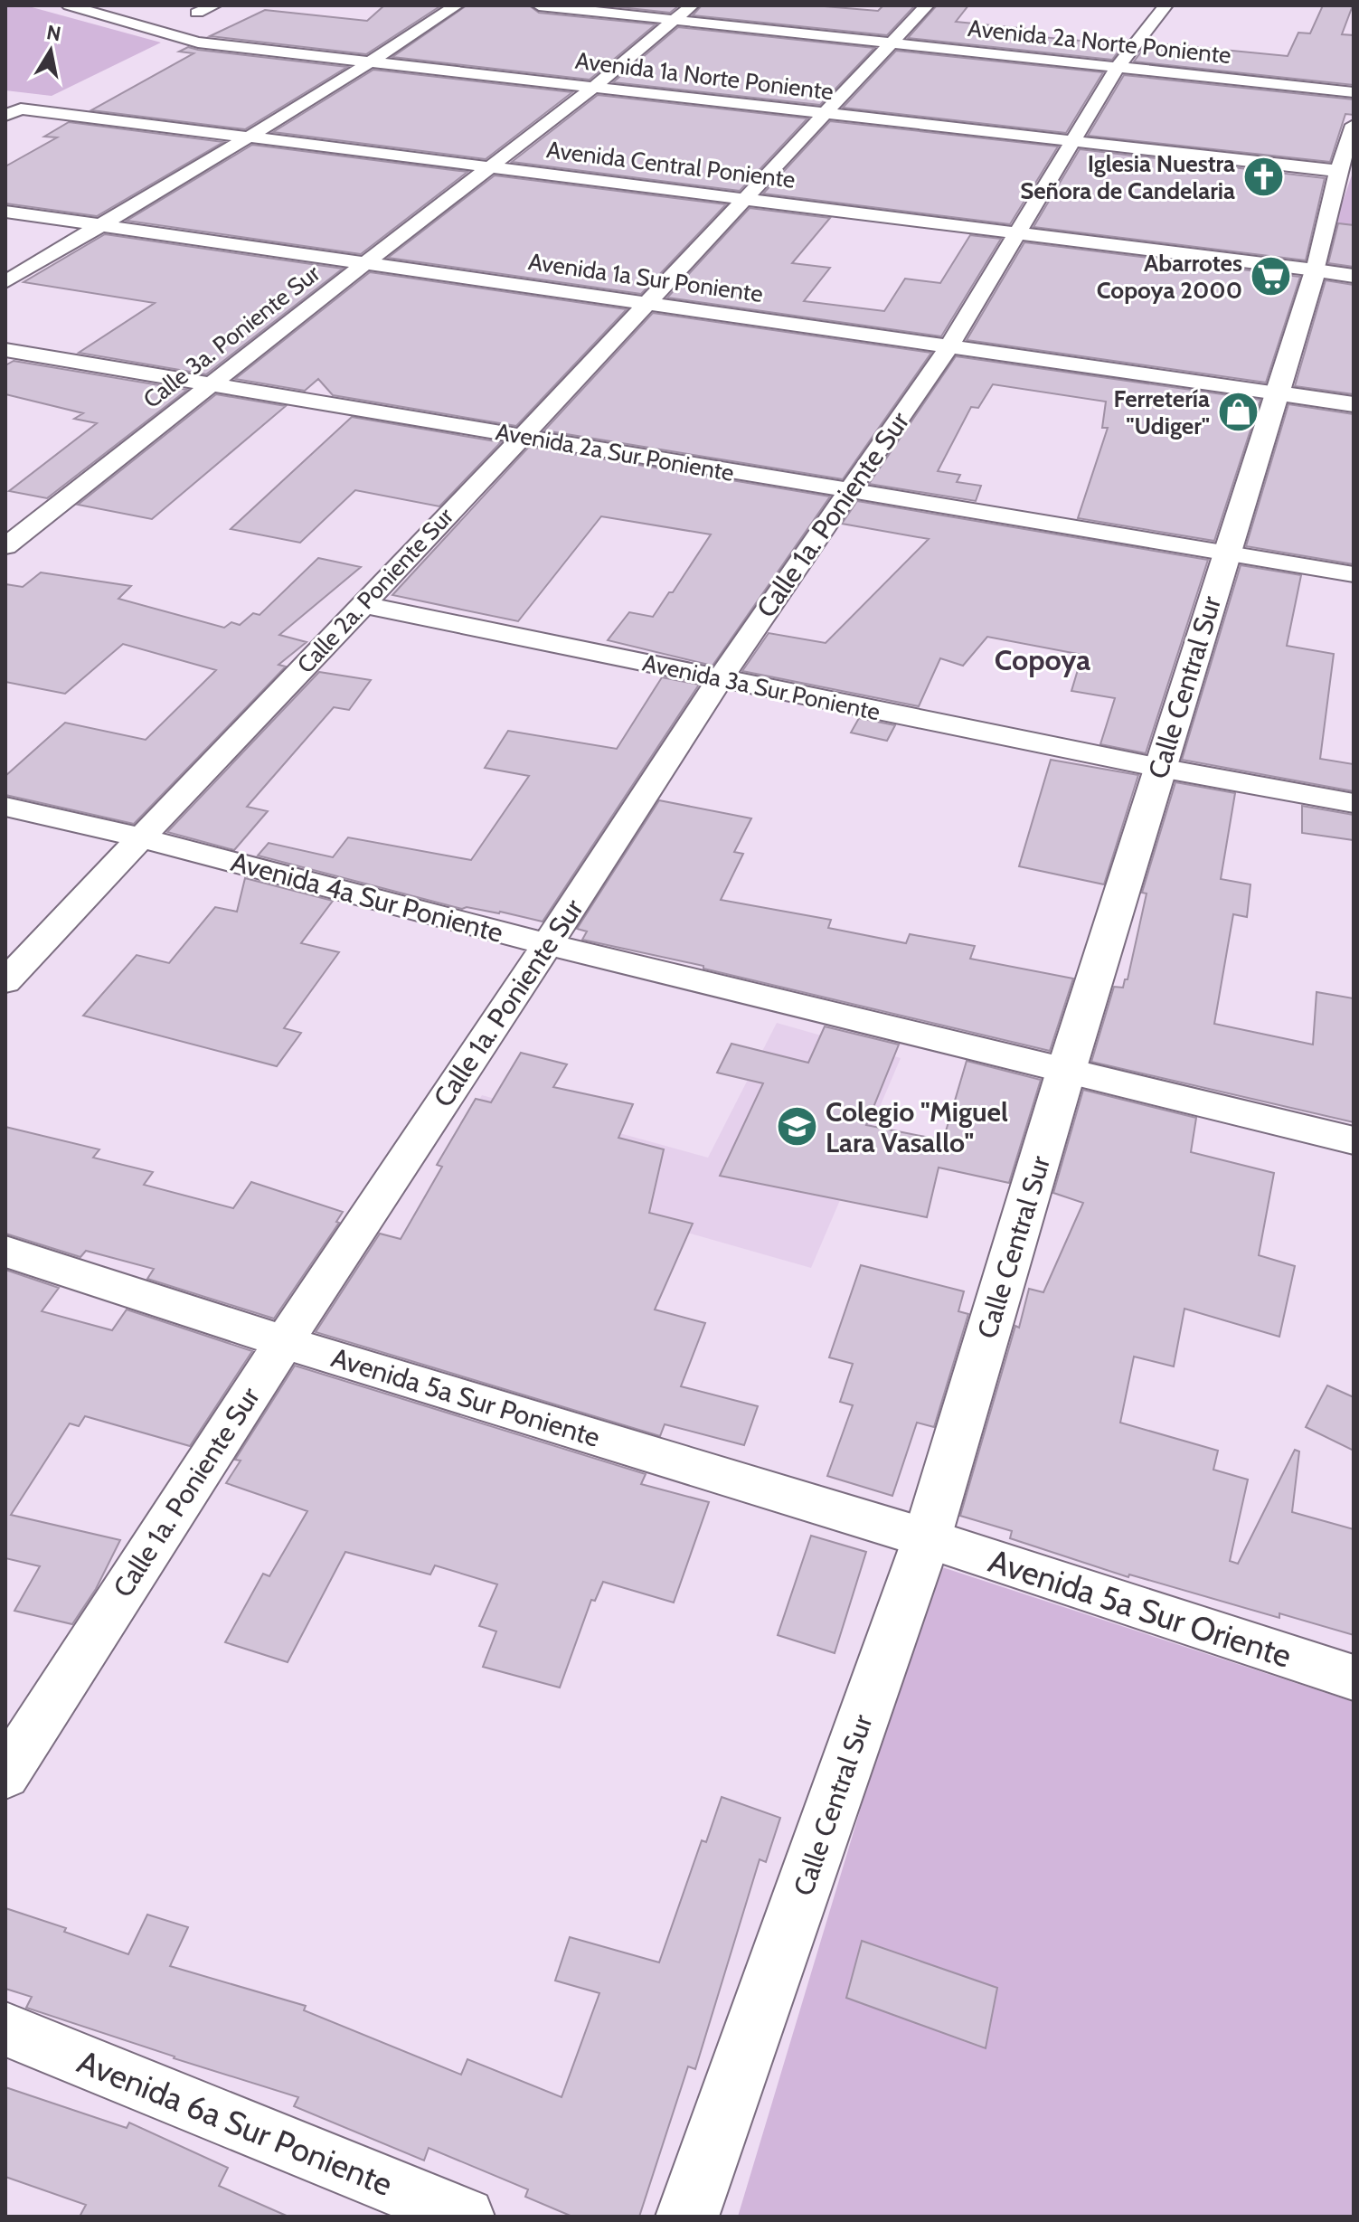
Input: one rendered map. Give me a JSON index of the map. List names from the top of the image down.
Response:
{
  "streets": {
    "street": [
      "Avenida 2a Norte Poniente",
      "Avenida 1a Norte Poniente",
      "Avenida Central Poniente",
      "Avenida 1a Sur Poniente",
      "Calle 3a. Poniente Sur",
      "Avenida 2a Sur Poniente",
      "Calle 1a. Poniente Sur",
      "Calle 2a. Poniente Sur",
      "Avenida 3a Sur Poniente",
      "Calle Central Sur",
      "Avenida 4a Sur Poniente",
      "Avenida 5a Sur Poniente",
      "Avenida 5a Sur Oriente",
      "Avenida 6a Sur Poniente"
    ]
  },
  "crossings": [
    ["Avenida 2a Norte Poniente", "Calle 3a. Poniente Sur"],
    ["Avenida 2a Norte Poniente", "Calle 1a. Poniente Sur"],
    ["Avenida 2a Norte Poniente", "Calle 2a. Poniente Sur"],
    ["Avenida 1a Norte Poniente", "Calle 3a. Poniente Sur"],
    ["Avenida 1a Norte Poniente", "Calle 1a. Poniente Sur"],
    ["Avenida 1a Norte Poniente", "Calle 2a. Poniente Sur"],
    ["Avenida Central Poniente", "Calle 3a. Poniente Sur"],
    ["Avenida Central Poniente", "Calle 1a. Poniente Sur"],
    ["Avenida Central Poniente", "Calle 2a. Poniente Sur"],
    ["Avenida Central Poniente", "Calle Central Sur"],
    ["Avenida 1a Sur Poniente", "Calle 3a. Poniente Sur"],
    ["Avenida 1a Sur Poniente", "Calle 1a. Poniente Sur"],
    ["Avenida 1a Sur Poniente", "Calle 2a. Poniente Sur"],
    ["Avenida 1a Sur Poniente", "Calle Central Sur"],
    ["Calle 3a. Poniente Sur", "Avenida 2a Sur Poniente"],
    ["Avenida 2a Sur Poniente", "Calle 1a. Poniente Sur"],
    ["Avenida 2a Sur Poniente", "Calle 2a. Poniente Sur"],
    ["Avenida 2a Sur Poniente", "Calle Central Sur"],
    ["Calle 1a. Poniente Sur", "Avenida 3a Sur Poniente"],
    ["Calle 1a. Poniente Sur", "Avenida 4a Sur Poniente"],
    ["Calle 1a. Poniente Sur", "Avenida 5a Sur Poniente"],
    ["Calle 2a. Poniente Sur", "Avenida 3a Sur Poniente"],
    ["Calle 2a. Poniente Sur", "Avenida 4a Sur Poniente"],
    ["Avenida 3a Sur Poniente", "Calle Central Sur"],
    ["Calle Central Sur", "Avenida 4a Sur Poniente"],
    ["Calle Central Sur", "Avenida 5a Sur Poniente"],
    ["Calle Central Sur", "Avenida 5a Sur Oriente"],
    ["Avenida 5a Sur Poniente", "Avenida 5a Sur Oriente"]
  ],
  "districts": ["Copoya"],
  "places": {
    "church": ["Iglesia Nuestra Señora de Candelaria"],
    "supermarket": ["Abarrotes Copoya 2000"],
    "shop": ["Ferretería \"Udiger\""],
    "school or university": ["Colegio \"Miguel Lara Vasallo\""]
  },
  "north": "top"
}
